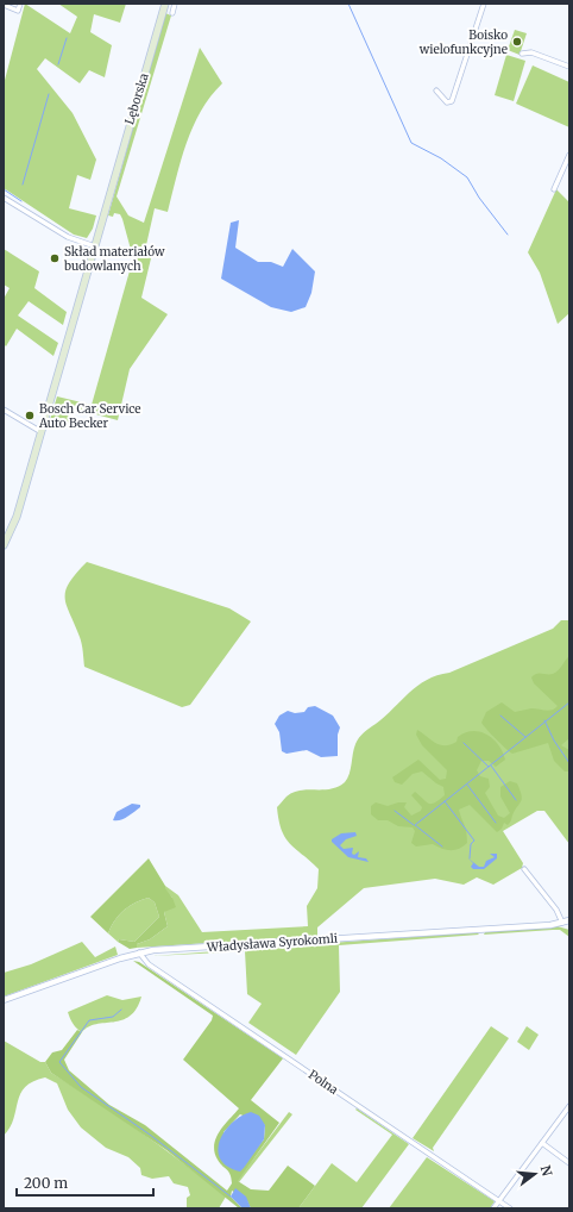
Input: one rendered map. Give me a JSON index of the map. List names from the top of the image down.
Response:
{
  "streets": {
    "main road": ["Lęborska"],
    "street": ["Władysława Syrokomli", "Polna"]
  },
  "crossings": [
    ["Władysława Syrokomli", "Polna"]
  ],
  "places": ["Boisko wielofunkcyjne", "Skład materiałów budowlanych", "Bosch Car Service Auto Becker"],
  "scale_bar": "200 m",
  "north": "right"
}
